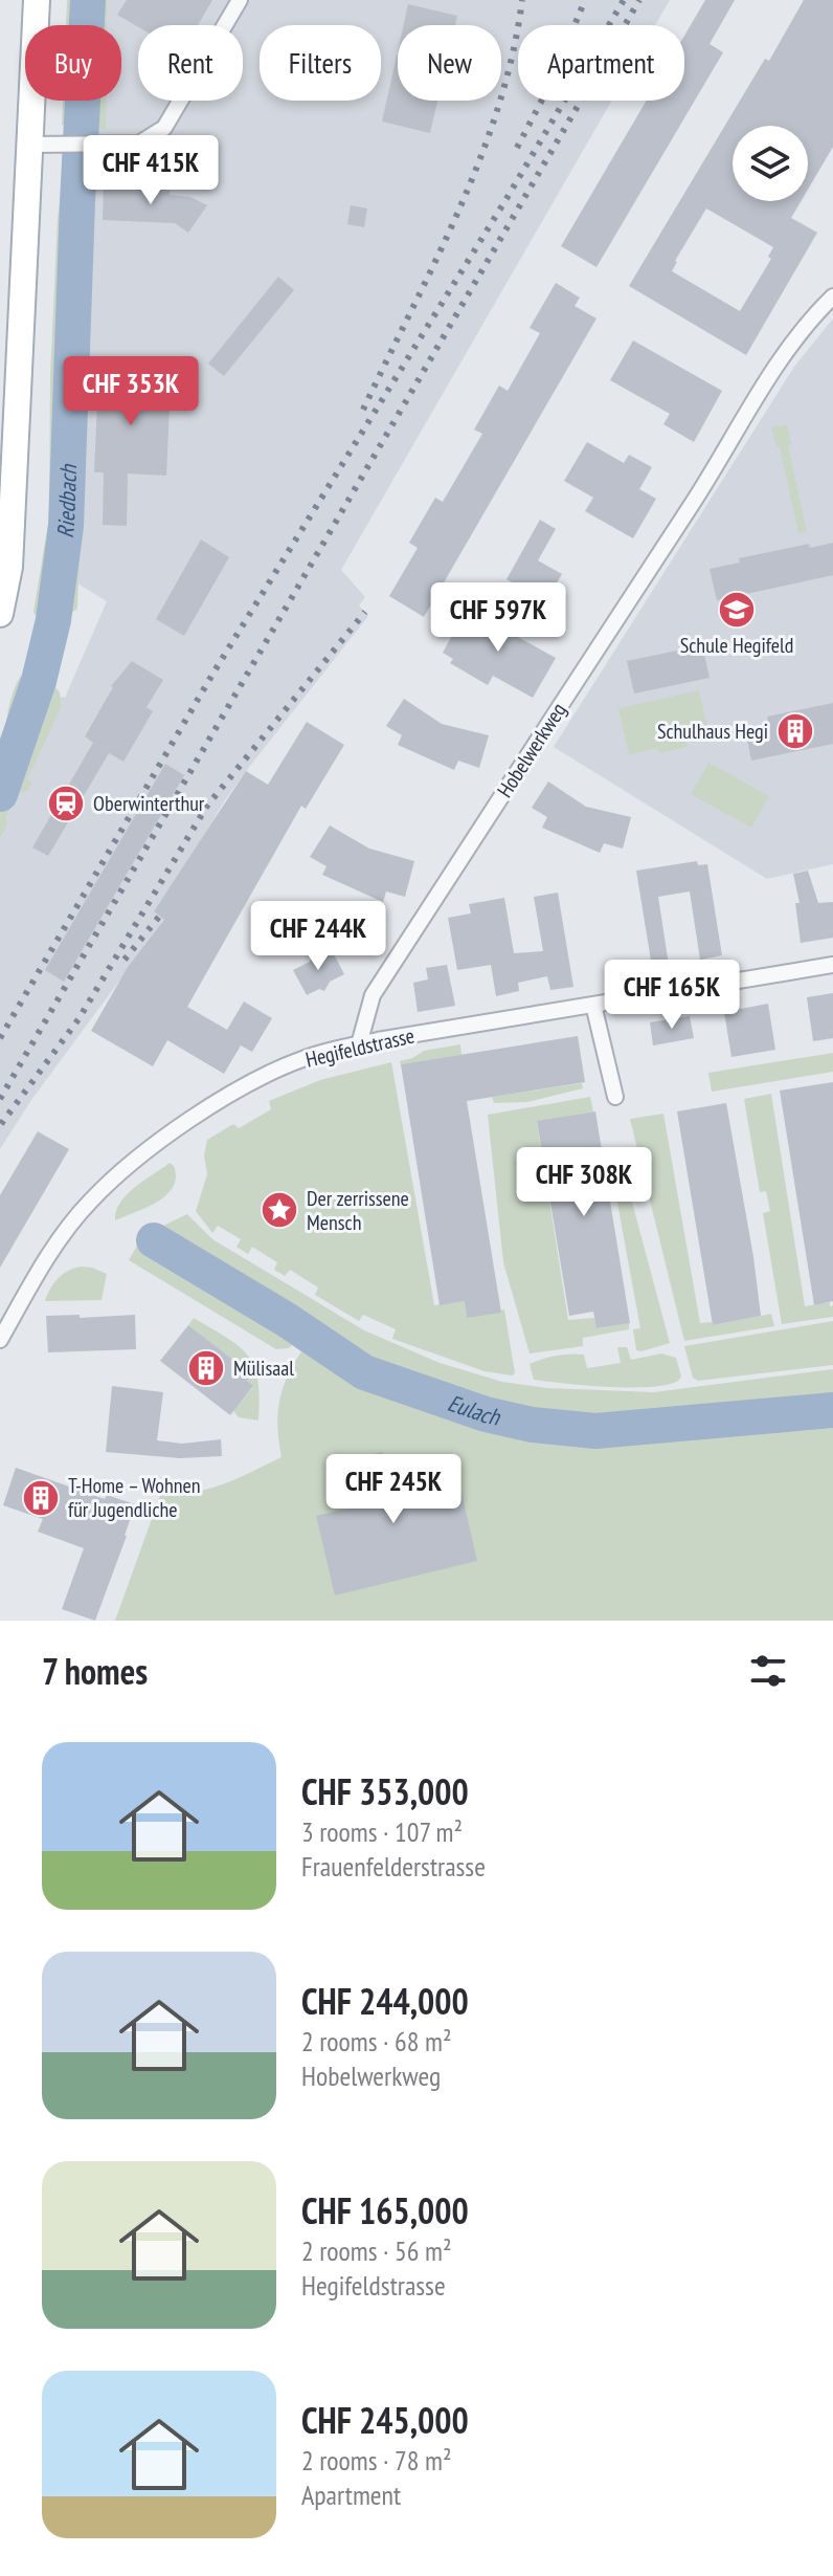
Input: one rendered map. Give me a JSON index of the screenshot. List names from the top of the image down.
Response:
{
  "streets": {
    "street": ["Hobelwerkweg", "Hegifeldstrasse"]
  },
  "crossings": [
    ["Hobelwerkweg", "Hegifeldstrasse"]
  ],
  "water": ["Riedbach", "Eulach"],
  "places": {
    "school or university": ["Schule Hegifeld"],
    "building": ["Schulhaus Hegi", "Mülisaal", "T-Home – Wohnen für Jugendliche"],
    "station": ["Oberwinterthur"],
    "place": ["Der zerrissene Mensch"]
  },
  "page": {
    "chip": [
      "Buy",
      "Rent",
      "Filters",
      "New",
      "Apartment"
    ],
    "price": [
      "CHF 415K",
      "CHF 353K",
      "CHF 597K",
      "CHF 244K",
      "CHF 165K",
      "CHF 308K",
      "CHF 245K"
    ],
    "heading": "7 homes",
    "list": [
      {
        "name": "CHF 353,000",
        "note": "3 rooms · 107 m² · Frauenfelderstrasse"
      },
      {
        "name": "CHF 244,000",
        "note": "2 rooms · 68 m² · Hobelwerkweg"
      },
      {
        "name": "CHF 165,000",
        "note": "2 rooms · 56 m² · Hegifeldstrasse"
      },
      {
        "name": "CHF 245,000",
        "note": "2 rooms · 78 m² · Apartment"
      }
    ]
  }
}
